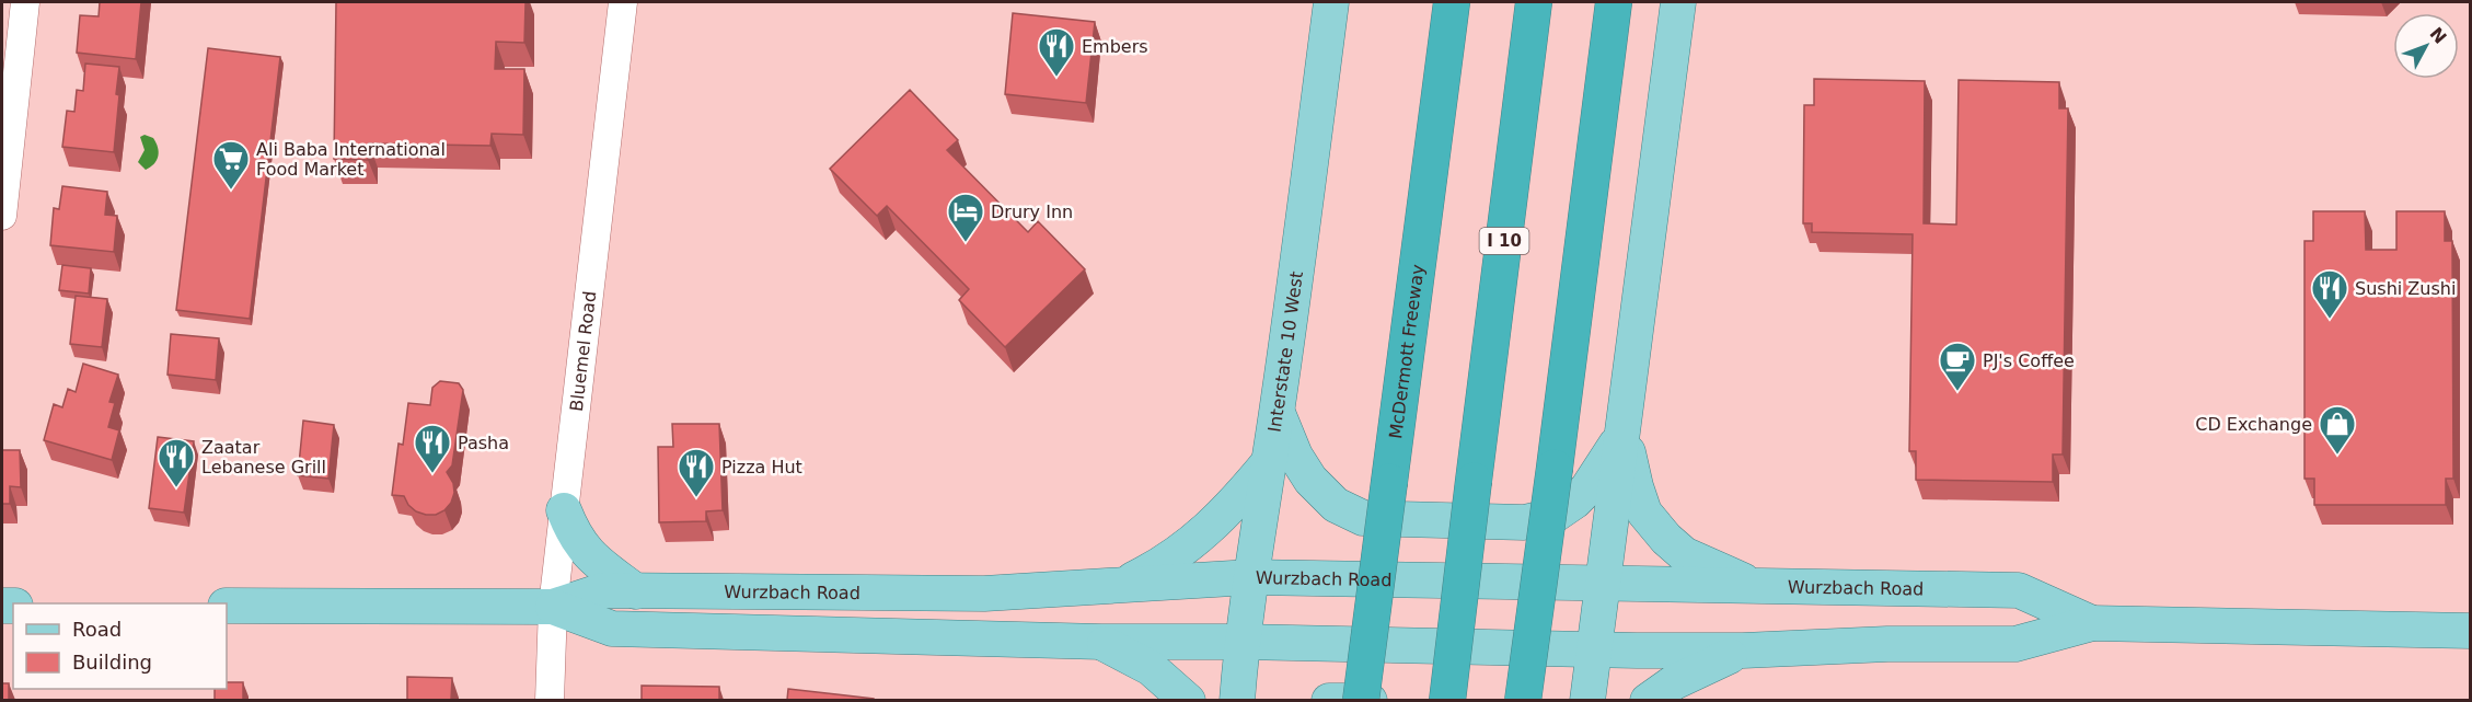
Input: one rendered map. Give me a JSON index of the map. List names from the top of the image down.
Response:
{
  "streets": {
    "highway": ["I 10", "McDermott Freeway"],
    "main road": ["Interstate 10 West", "Wurzbach Road"],
    "street": ["Bluemel Road"]
  },
  "crossings": [
    ["Bluemel Road", "Wurzbach Road"],
    ["Interstate 10 West", "Wurzbach Road"]
  ],
  "places": {
    "restaurant": [
      "Embers",
      "Sushi Zushi",
      "Pasha",
      "Zaatar Lebanese Grill",
      "Pizza Hut"
    ],
    "supermarket": ["Ali Baba International Food Market"],
    "hotel": ["Drury Inn"],
    "cafe": ["PJ's Coffee"],
    "shop": ["CD Exchange"]
  },
  "legend": ["Road", "Building"],
  "north": "top right"
}
